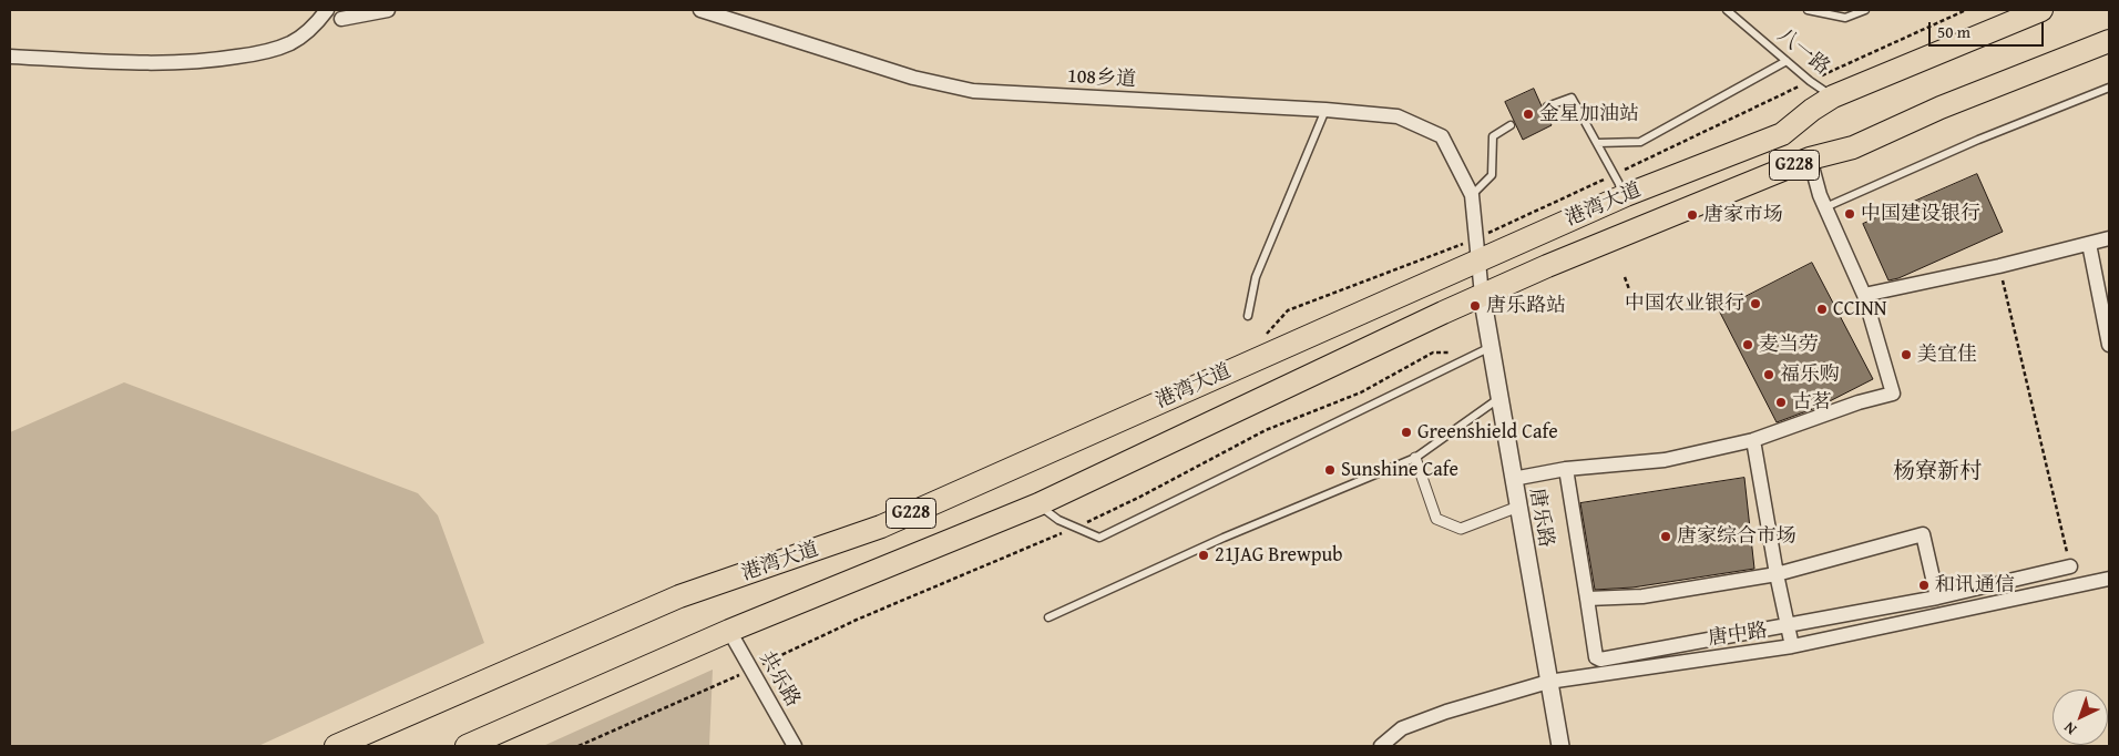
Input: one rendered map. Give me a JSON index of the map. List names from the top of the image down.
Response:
{
  "streets": {
    "highway": ["G228", "港湾大道"],
    "street": [
      "108乡道",
      "唐乐路",
      "唐中路",
      "共乐路"
    ],
    "lane": ["八一路"]
  },
  "crossings": [
    ["八一路", "港湾大道"],
    ["港湾大道", "唐乐路"],
    ["港湾大道", "共乐路"],
    ["唐乐路", "唐中路"]
  ],
  "districts": ["杨寮新村"],
  "places": [
    "金星加油站",
    "中国建设银行",
    "唐家市场",
    "中国农业银行",
    "唐乐路站",
    "CCINN",
    "麦当劳",
    "美宜佳",
    "福乐购",
    "古茗",
    "Greenshield Cafe",
    "Sunshine Cafe",
    "唐家综合市场",
    "21JAG Brewpub",
    "和讯通信"
  ],
  "scale_bar": "50 m",
  "north": "bottom left"
}
